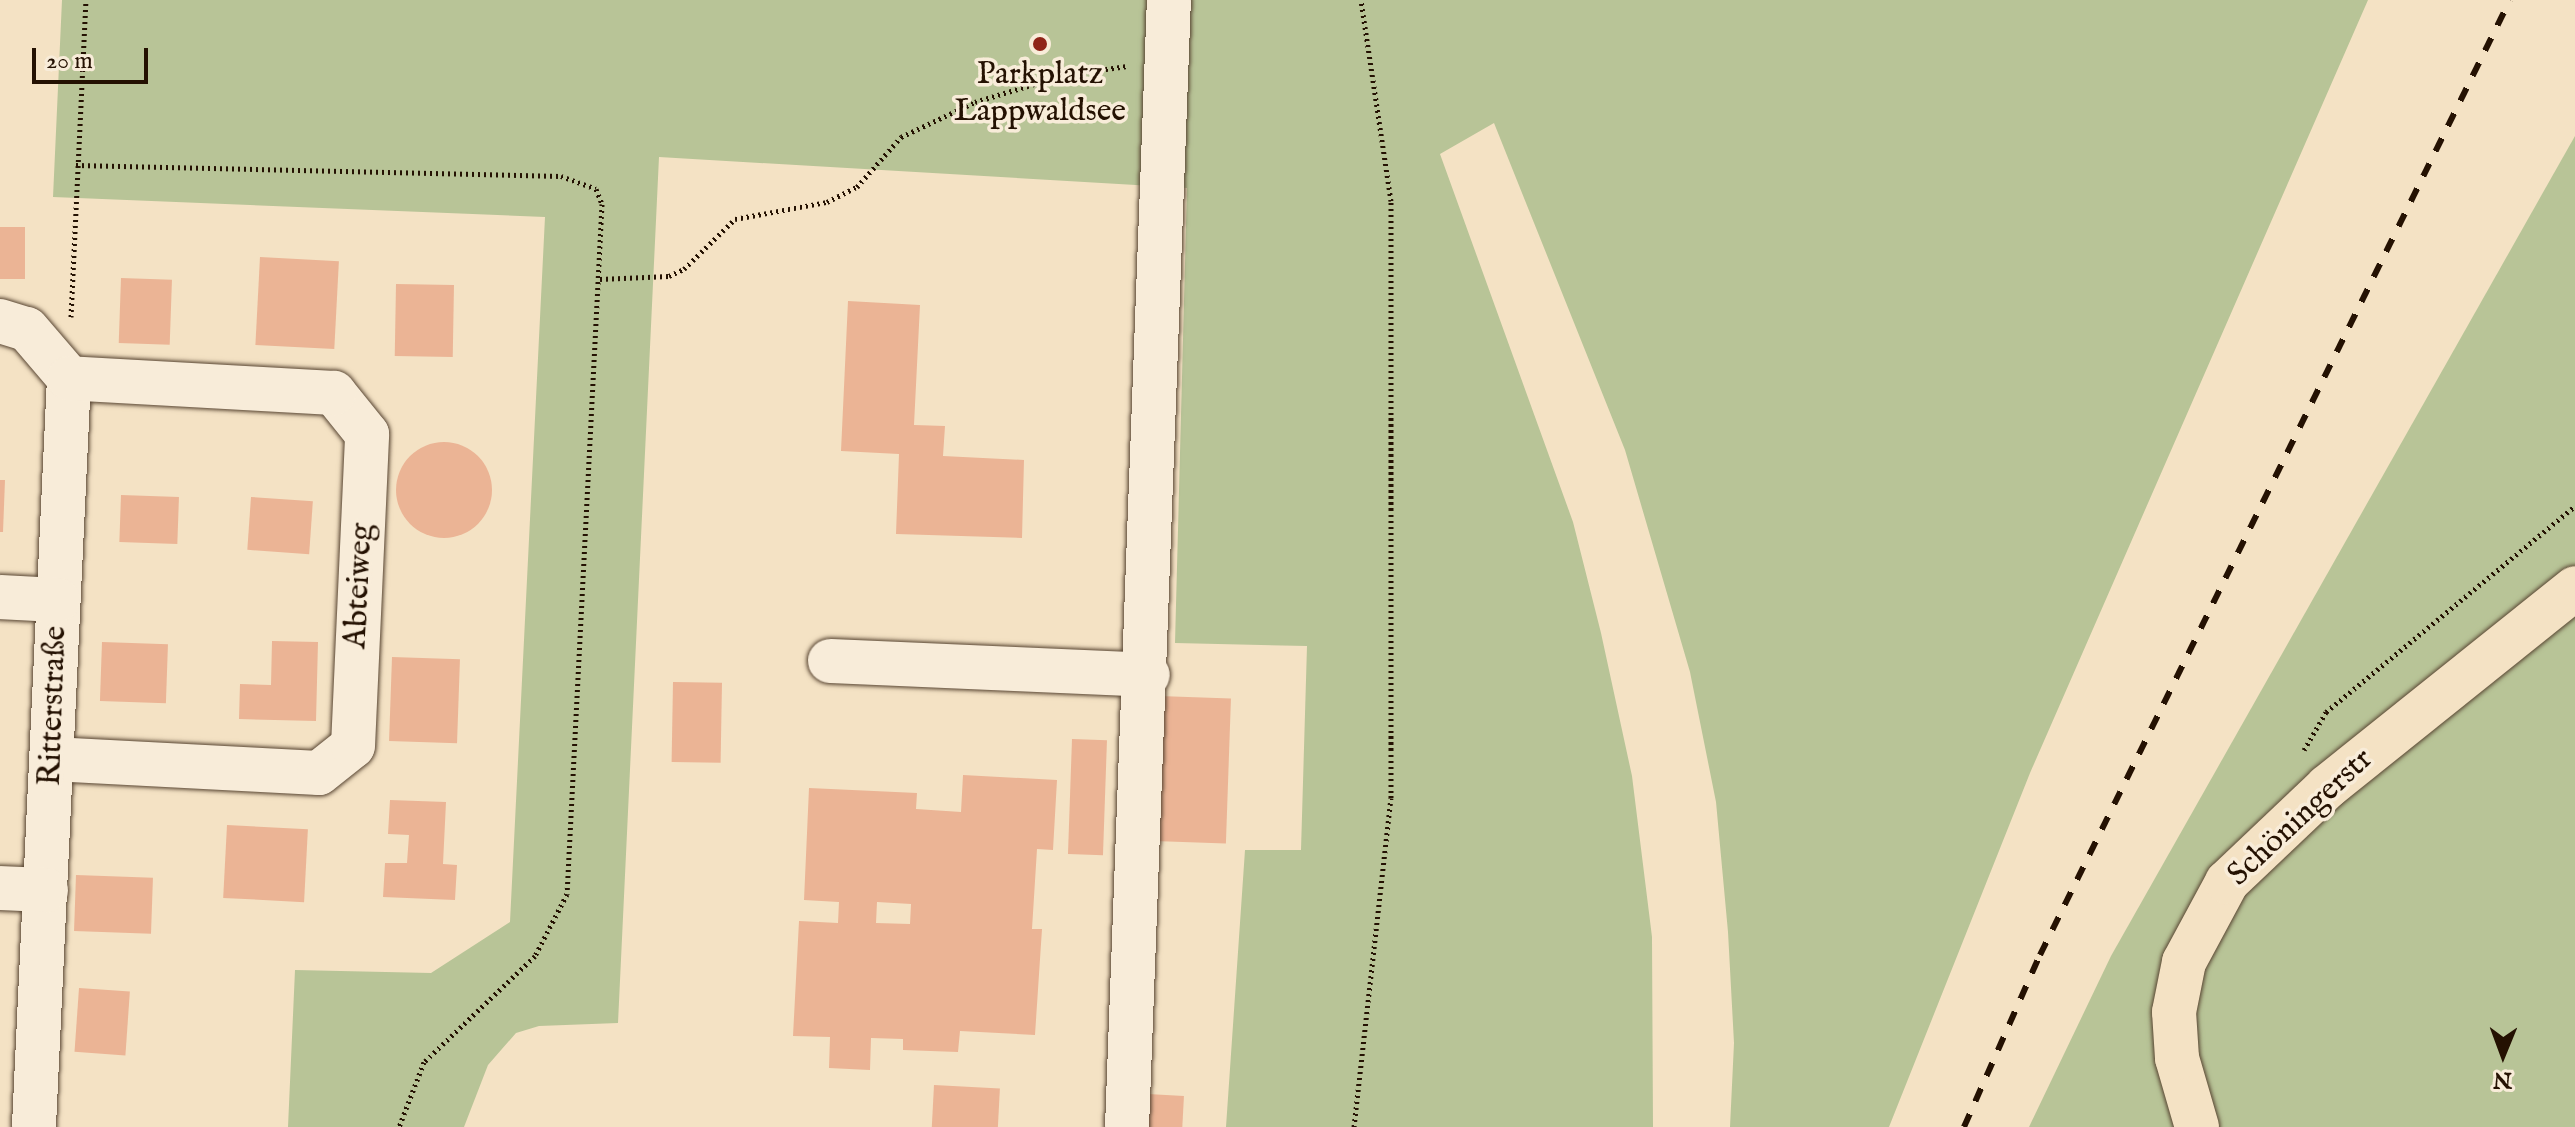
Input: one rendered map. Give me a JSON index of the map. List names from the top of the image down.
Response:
{
  "streets": {
    "main road": ["Schöningerstr"],
    "street": ["Abteiweg", "Ritterstraße"]
  },
  "crossings": [
    ["Abteiweg", "Ritterstraße"]
  ],
  "places": ["Parkplatz Lappwaldsee"],
  "scale_bar": "20 m",
  "north": "bottom"
}
